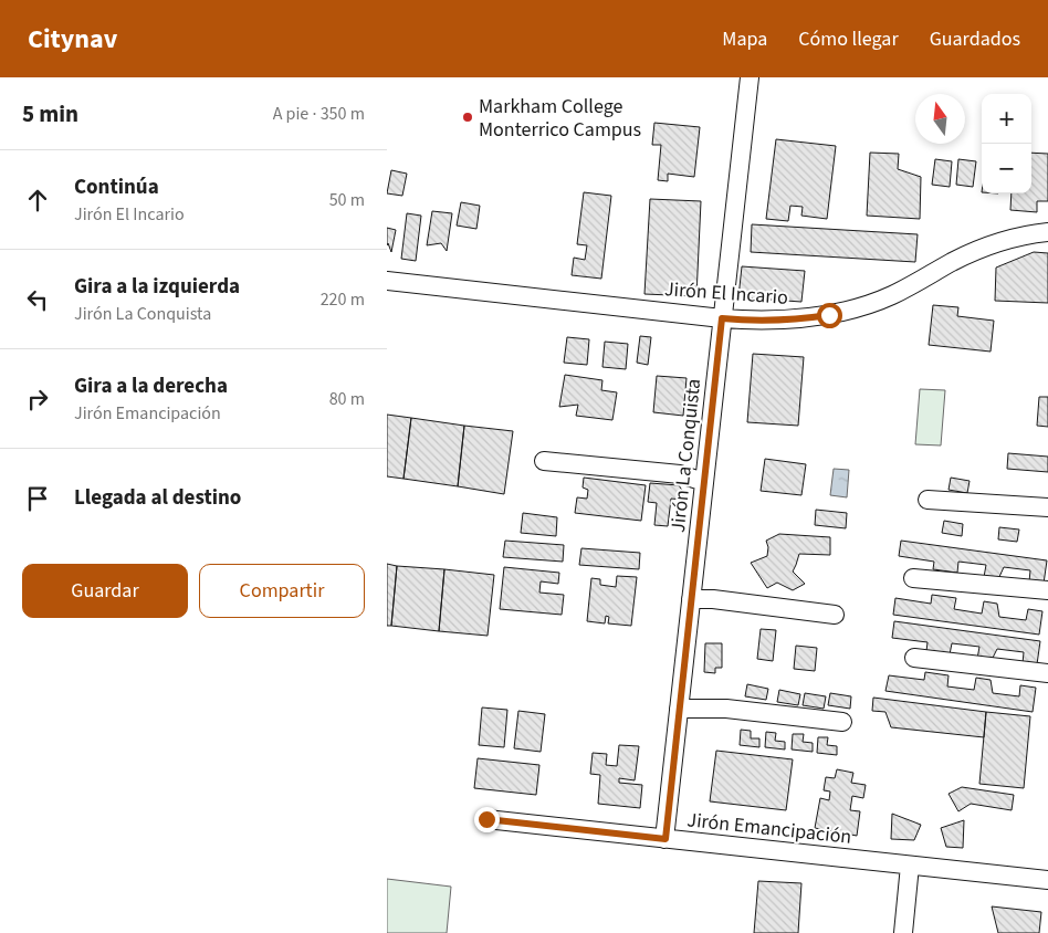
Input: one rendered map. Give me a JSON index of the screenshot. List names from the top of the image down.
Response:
{
  "streets": {
    "street": ["Jirón El Incario", "Jirón La Conquista", "Jirón Emancipación"]
  },
  "crossings": [
    ["Jirón El Incario", "Jirón La Conquista"],
    ["Jirón La Conquista", "Jirón Emancipación"]
  ],
  "places": ["Markham College Monterrico Campus"],
  "north": "top",
  "page": {
    "header": "Citynav",
    "nav": ["Mapa", "Cómo llegar", "Guardados"],
    "heading": ["5 min", "A pie · 350 m"],
    "map_buttons": ["+", "−"],
    "list": [
      ["Continúa", "Jirón El Incario", "50 m"],
      ["Gira a la izquierda", "Jirón La Conquista", "220 m"],
      ["Gira a la derecha", "Jirón Emancipación", "80 m"],
      "Llegada al destino"
    ],
    "buttons": ["Guardar", "Compartir"]
  }
}
